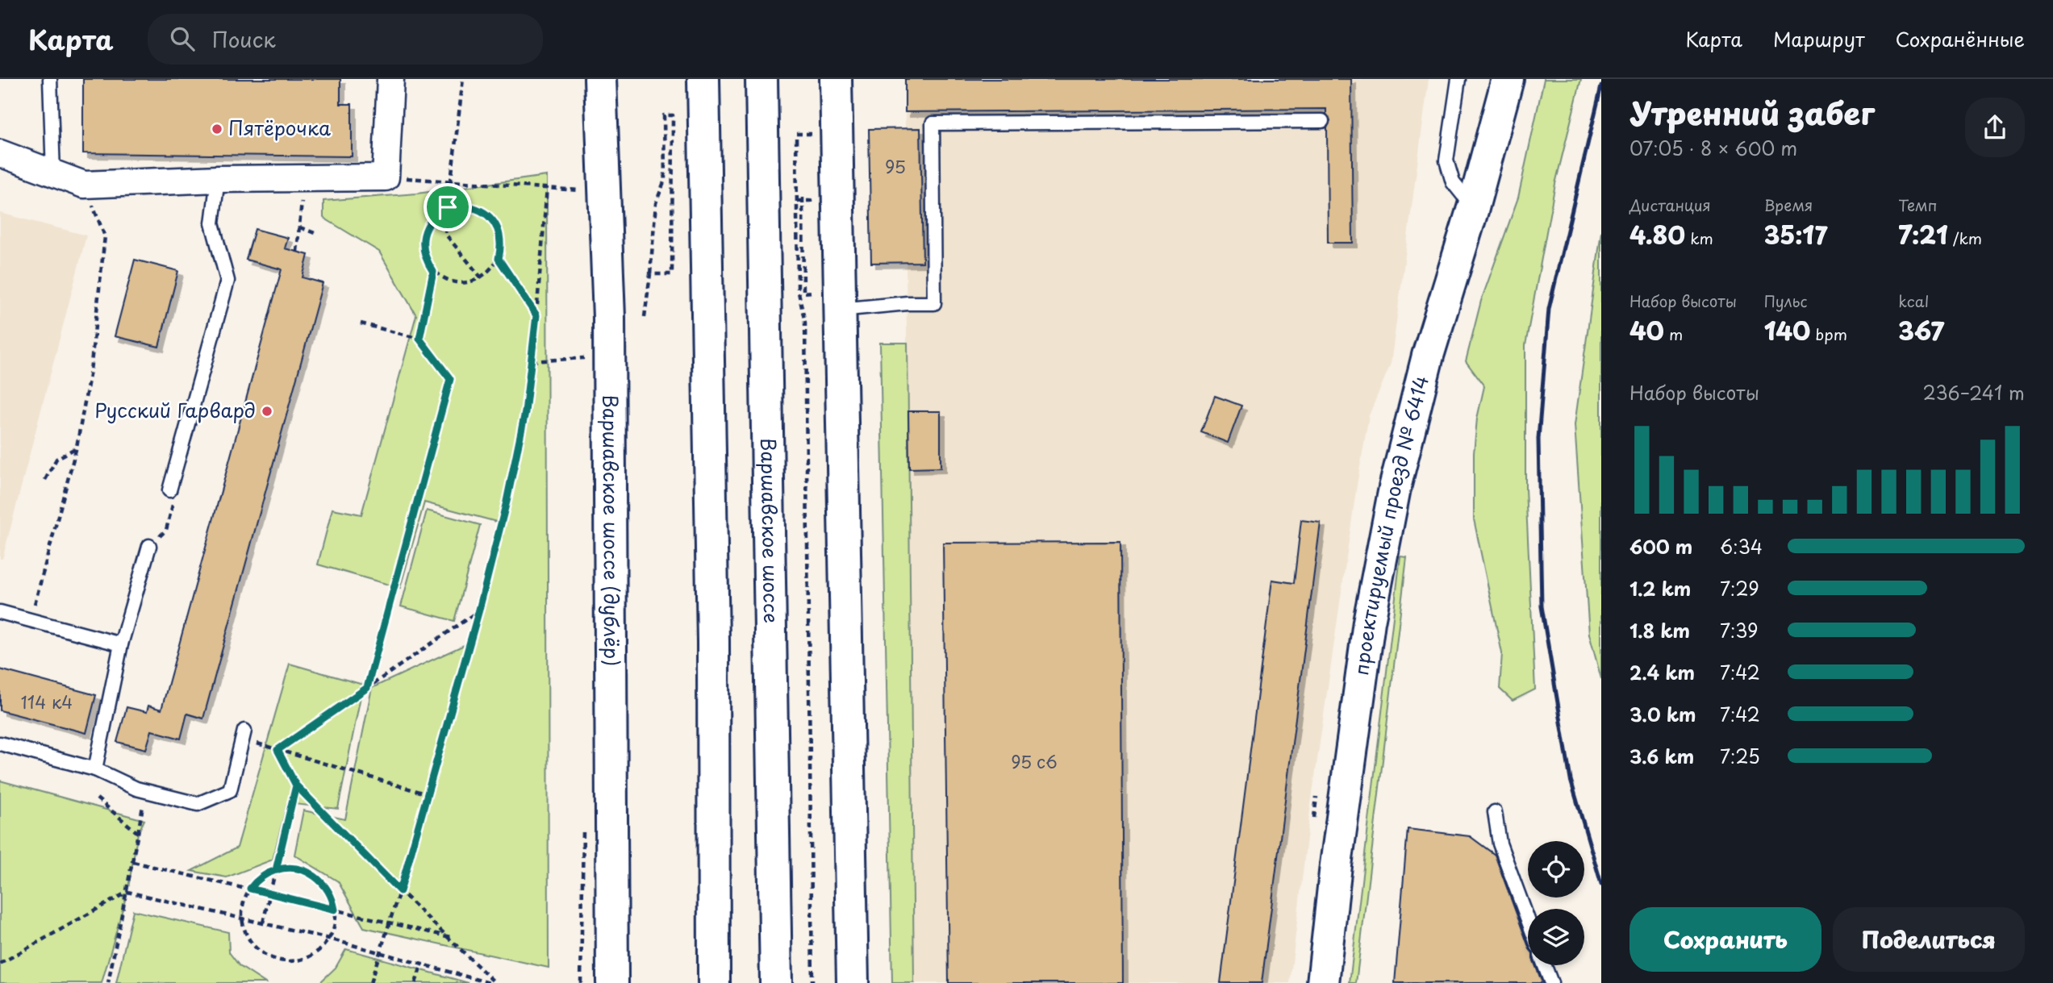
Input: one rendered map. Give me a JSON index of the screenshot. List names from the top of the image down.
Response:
{
  "streets": {
    "main road": ["проектируемый проезд № 6414", "Варшавское шоссе (дублёр)", "Варшавское шоссе"]
  },
  "places": ["Пятёрочка", "Русский Гарвард"],
  "house_numbers": ["95", "114 к4", "95 с6"],
  "page": {
    "header": "Карта",
    "search": "Поиск",
    "nav": ["Карта", "Маршрут", "Сохранённые"],
    "heading": ["Утренний забег", "07:05 · 8 × 600 m"],
    "stats": [
      ["Дистанция", "4.80 km"],
      ["Время", "35:17"],
      ["Темп", "7:21 /km"],
      ["Набор высоты", "40 m"],
      ["Пульс", "140 bpm"],
      ["kcal", "367"]
    ],
    "chart": ["Набор высоты", "236–241 m"],
    "list": [
      {
        "name": "600 m",
        "note": "6:34"
      },
      {
        "name": "1.2 km",
        "note": "7:29"
      },
      {
        "name": "1.8 km",
        "note": "7:39"
      },
      {
        "name": "2.4 km",
        "note": "7:42"
      },
      {
        "name": "3.0 km",
        "note": "7:42"
      },
      {
        "name": "3.6 km",
        "note": "7:25"
      }
    ],
    "buttons": ["Сохранить", "Поделиться"]
  }
}
